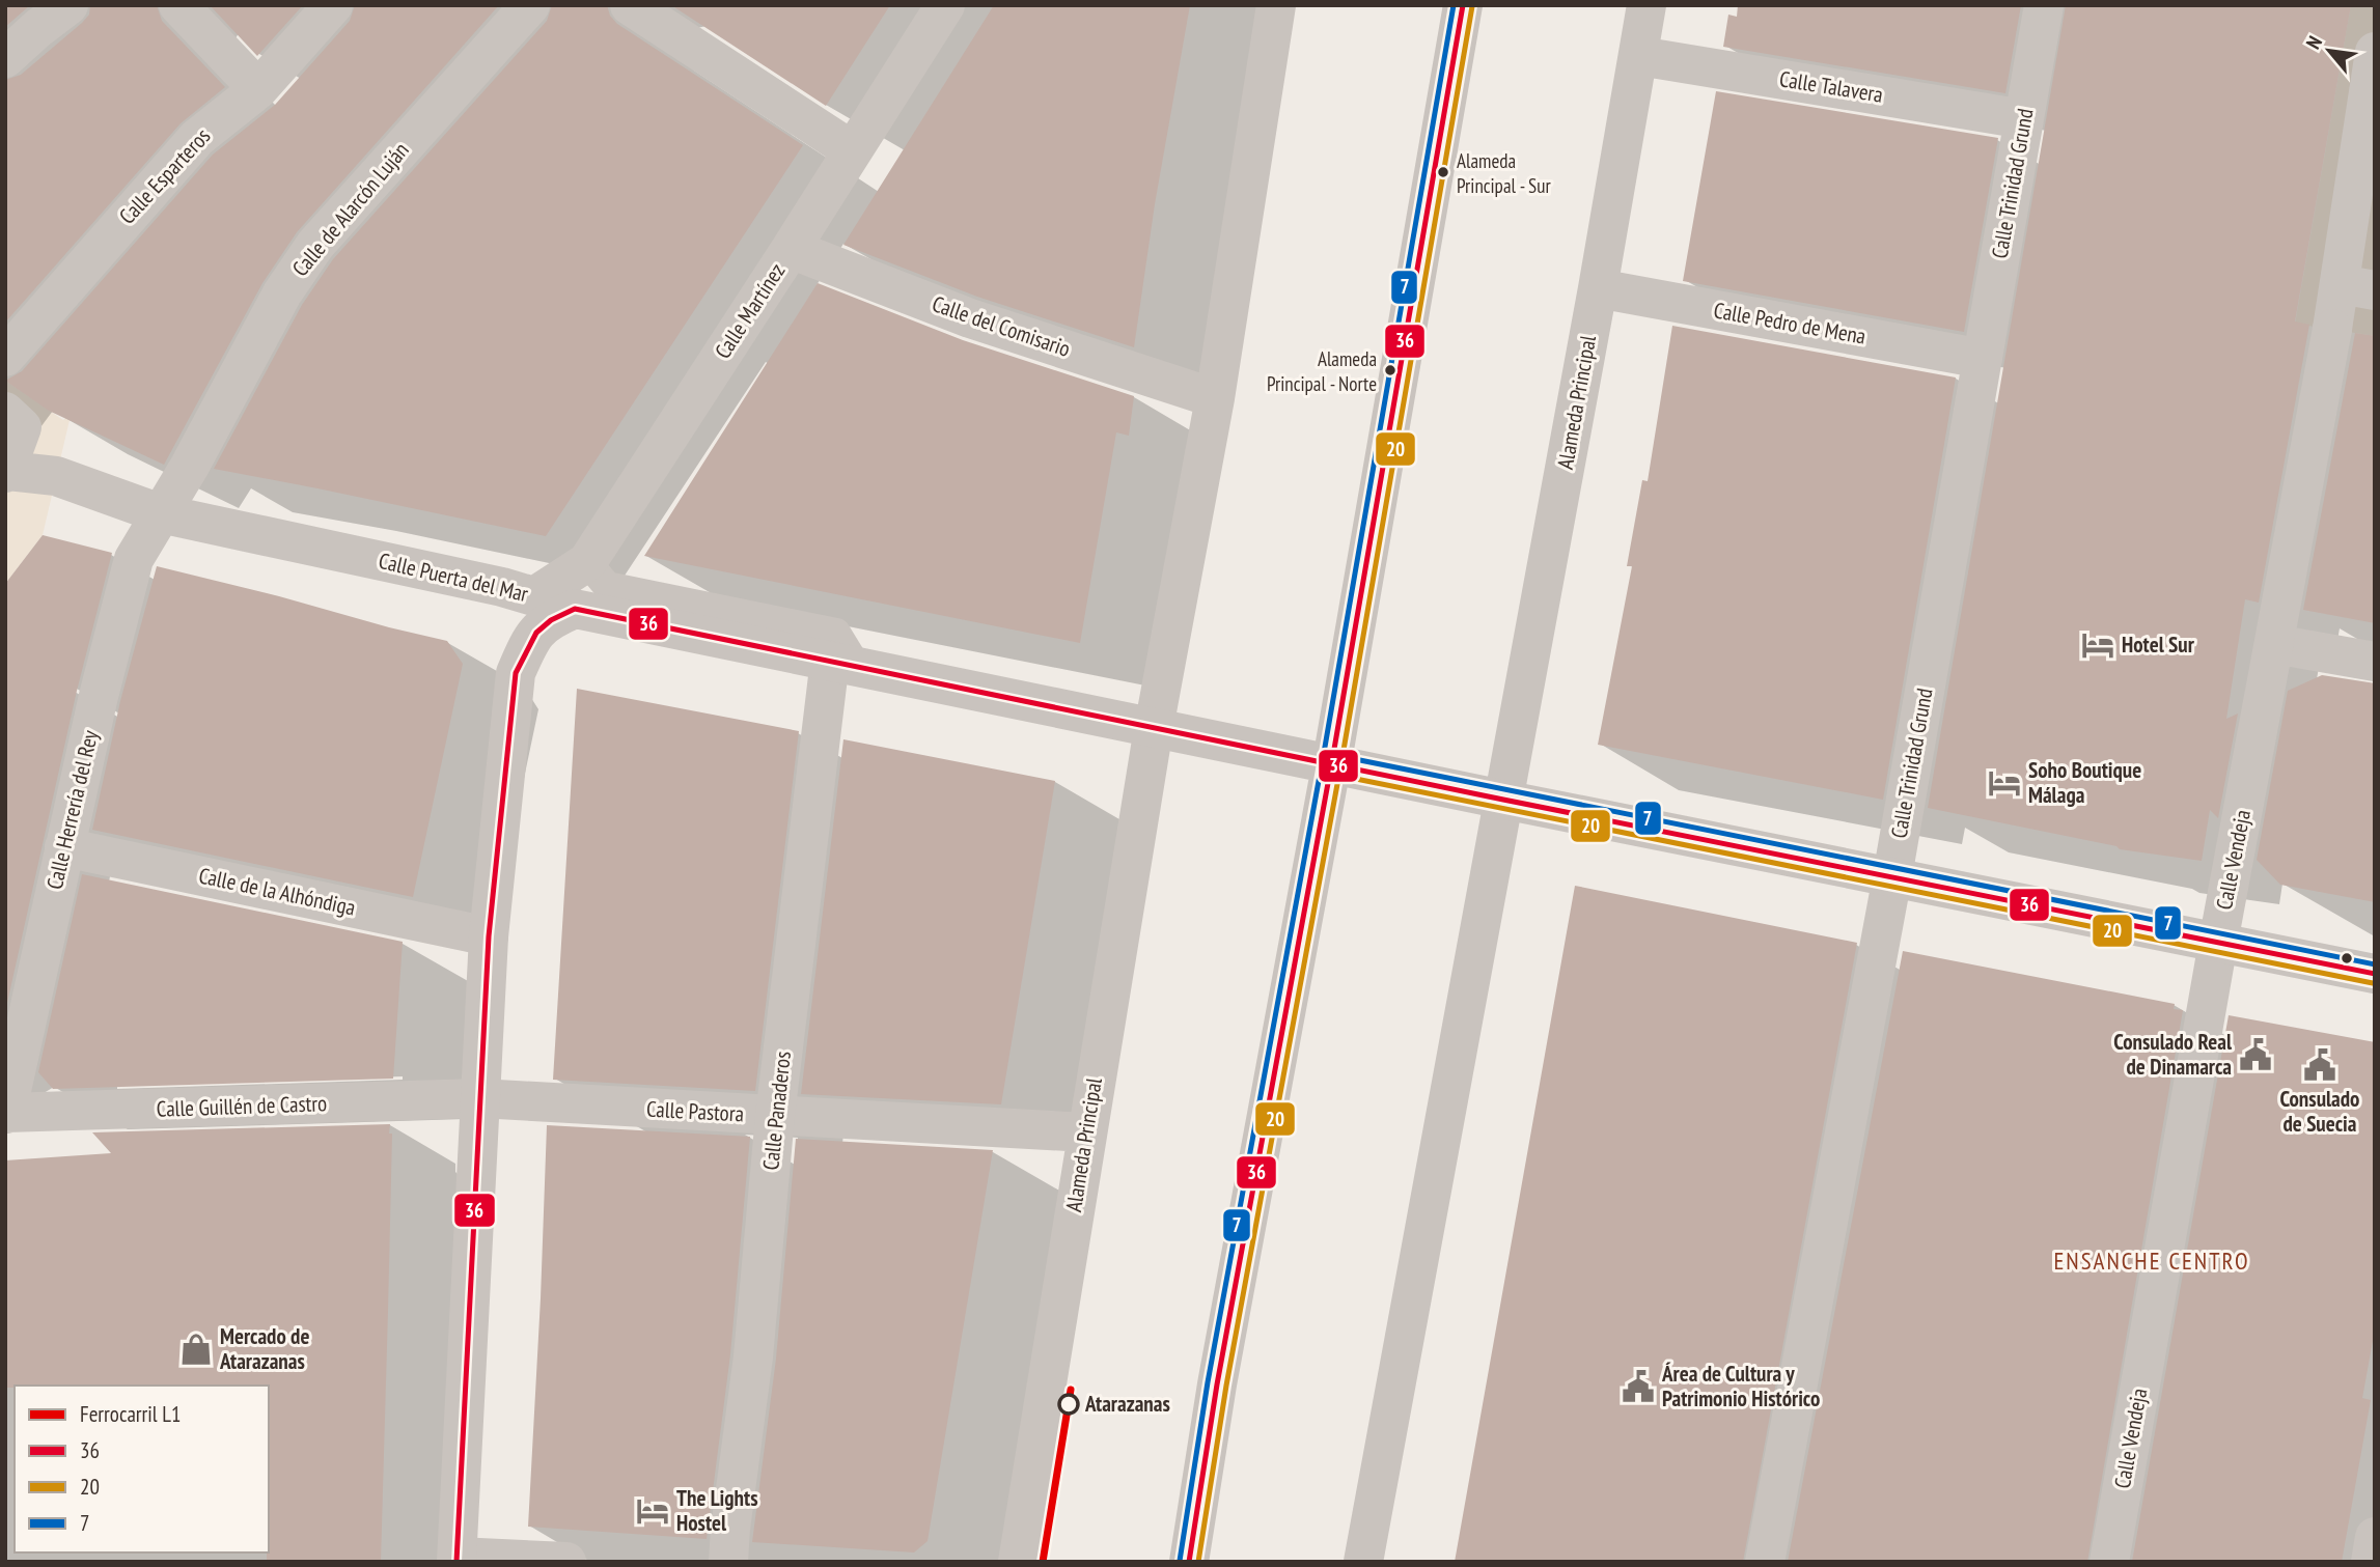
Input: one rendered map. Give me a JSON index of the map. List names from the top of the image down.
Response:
{
  "streets": {
    "street": [
      "Calle Talavera",
      "Calle Esparteros",
      "Calle Trinidad Grund",
      "Calle de Alarcón Luján",
      "Calle Martínez",
      "Calle Pedro de Mena",
      "Calle del Comisario",
      "Alameda Principal",
      "Calle Puerta del Mar",
      "Calle Herrería del Rey",
      "Calle Vendeja",
      "Calle de la Alhóndiga",
      "Calle Guillén de Castro",
      "Calle Panaderos",
      "Calle Pastora"
    ]
  },
  "crossings": [
    ["Calle Talavera", "Calle Trinidad Grund"],
    ["Calle Talavera", "Alameda Principal"],
    ["Calle Trinidad Grund", "Calle Pedro de Mena"],
    ["Calle de Alarcón Luján", "Calle Puerta del Mar"],
    ["Calle de Alarcón Luján", "Calle Herrería del Rey"],
    ["Calle Martínez", "Calle del Comisario"],
    ["Calle Martínez", "Calle Puerta del Mar"],
    ["Calle Pedro de Mena", "Alameda Principal"],
    ["Calle del Comisario", "Alameda Principal"],
    ["Alameda Principal", "Calle Puerta del Mar"],
    ["Alameda Principal", "Calle Pastora"],
    ["Calle Puerta del Mar", "Calle Herrería del Rey"],
    ["Calle Puerta del Mar", "Calle Panaderos"],
    ["Calle Herrería del Rey", "Calle de la Alhóndiga"],
    ["Calle Herrería del Rey", "Calle Guillén de Castro"],
    ["Calle Guillén de Castro", "Calle Pastora"],
    ["Calle Panaderos", "Calle Pastora"]
  ],
  "districts": ["ENSANCHE CENTRO"],
  "places": {
    "other": ["Alameda Principal - Sur", "Alameda Principal - Norte", "Atarazanas"],
    "hotel": ["Hotel Sur", "Soho Boutique Málaga", "The Lights Hostel"],
    "public building": ["Consulado Real de Dinamarca", "Consulado de Suecia", "Área de Cultura y Patrimonio Histórico"],
    "shop": ["Mercado de Atarazanas"]
  },
  "lines": [
    "transit line 36",
    "transit line 7",
    "transit line 20",
    "rail line L1"
  ],
  "legend": [
    "Ferrocarril L1",
    "36",
    "20",
    "7"
  ],
  "north": "top left"
}
